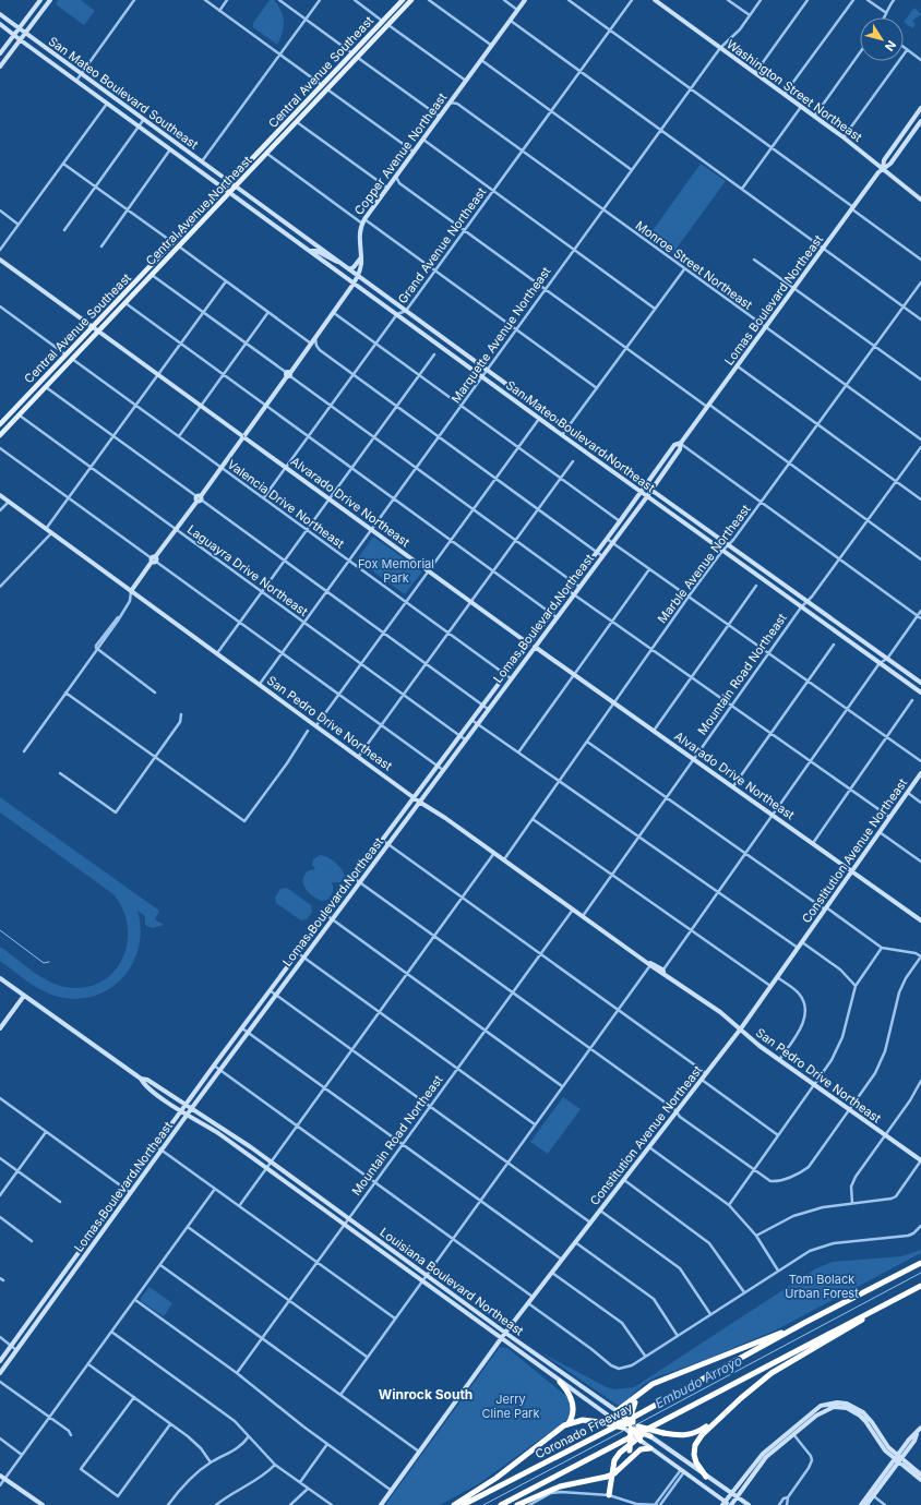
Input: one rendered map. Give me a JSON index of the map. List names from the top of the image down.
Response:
{
  "streets": {
    "highway": ["Coronado Freeway"],
    "main road": [
      "Central Avenue Southeast",
      "Washington Street Northeast",
      "San Mateo Boulevard Southeast",
      "Copper Avenue Northeast",
      "Central Avenue Northeast",
      "Lomas Boulevard Northeast",
      "San Mateo Boulevard Northeast",
      "Alvarado Drive Northeast",
      "San Pedro Drive Northeast",
      "Constitution Avenue Northeast",
      "Louisiana Boulevard Northeast"
    ],
    "street": [
      "Grand Avenue Northeast",
      "Monroe Street Northeast",
      "Marquette Avenue Northeast",
      "Valencia Drive Northeast",
      "Marble Avenue Northeast",
      "Laguayra Drive Northeast",
      "Mountain Road Northeast"
    ]
  },
  "crossings": [
    ["Central Avenue Southeast", "San Mateo Boulevard Southeast"],
    ["Central Avenue Southeast", "Alvarado Drive Northeast"],
    ["Washington Street Northeast", "Lomas Boulevard Northeast"],
    ["Washington Street Northeast", "Marquette Avenue Northeast"],
    ["San Mateo Boulevard Southeast", "Central Avenue Northeast"],
    ["San Mateo Boulevard Southeast", "San Mateo Boulevard Northeast"],
    ["Copper Avenue Northeast", "Monroe Street Northeast"],
    ["Copper Avenue Northeast", "San Mateo Boulevard Northeast"],
    ["Copper Avenue Northeast", "Alvarado Drive Northeast"],
    ["Copper Avenue Northeast", "Valencia Drive Northeast"],
    ["Copper Avenue Northeast", "Laguayra Drive Northeast"],
    ["Copper Avenue Northeast", "San Pedro Drive Northeast"],
    ["Central Avenue Northeast", "San Mateo Boulevard Northeast"],
    ["Central Avenue Northeast", "Alvarado Drive Northeast"],
    ["Central Avenue Northeast", "Valencia Drive Northeast"],
    ["Central Avenue Northeast", "Laguayra Drive Northeast"],
    ["Grand Avenue Northeast", "Monroe Street Northeast"],
    ["Grand Avenue Northeast", "San Mateo Boulevard Northeast"],
    ["Grand Avenue Northeast", "Alvarado Drive Northeast"],
    ["Grand Avenue Northeast", "Valencia Drive Northeast"],
    ["Monroe Street Northeast", "Lomas Boulevard Northeast"],
    ["Monroe Street Northeast", "Marquette Avenue Northeast"],
    ["Monroe Street Northeast", "Marble Avenue Northeast"],
    ["Lomas Boulevard Northeast", "San Mateo Boulevard Northeast"],
    ["Lomas Boulevard Northeast", "Alvarado Drive Northeast"],
    ["Lomas Boulevard Northeast", "Valencia Drive Northeast"],
    ["Lomas Boulevard Northeast", "Laguayra Drive Northeast"],
    ["Lomas Boulevard Northeast", "San Pedro Drive Northeast"],
    ["Lomas Boulevard Northeast", "Louisiana Boulevard Northeast"],
    ["Marquette Avenue Northeast", "San Mateo Boulevard Northeast"],
    ["Marquette Avenue Northeast", "Alvarado Drive Northeast"],
    ["Marquette Avenue Northeast", "Valencia Drive Northeast"],
    ["Marquette Avenue Northeast", "Laguayra Drive Northeast"],
    ["Marquette Avenue Northeast", "San Pedro Drive Northeast"],
    ["San Mateo Boulevard Northeast", "Marble Avenue Northeast"],
    ["San Mateo Boulevard Northeast", "Mountain Road Northeast"],
    ["Alvarado Drive Northeast", "Marble Avenue Northeast"],
    ["Alvarado Drive Northeast", "Mountain Road Northeast"],
    ["Alvarado Drive Northeast", "Constitution Avenue Northeast"],
    ["Marble Avenue Northeast", "San Pedro Drive Northeast"],
    ["Mountain Road Northeast", "San Pedro Drive Northeast"],
    ["Mountain Road Northeast", "Louisiana Boulevard Northeast"],
    ["San Pedro Drive Northeast", "Constitution Avenue Northeast"],
    ["Constitution Avenue Northeast", "Louisiana Boulevard Northeast"]
  ],
  "districts": ["Winrock South"],
  "water": ["Embudo Arroyo"],
  "parks": ["Fox Memorial Park", "Tom Bolack Urban Forest", "Jerry Cline Park"],
  "north": "bottom right"
}
